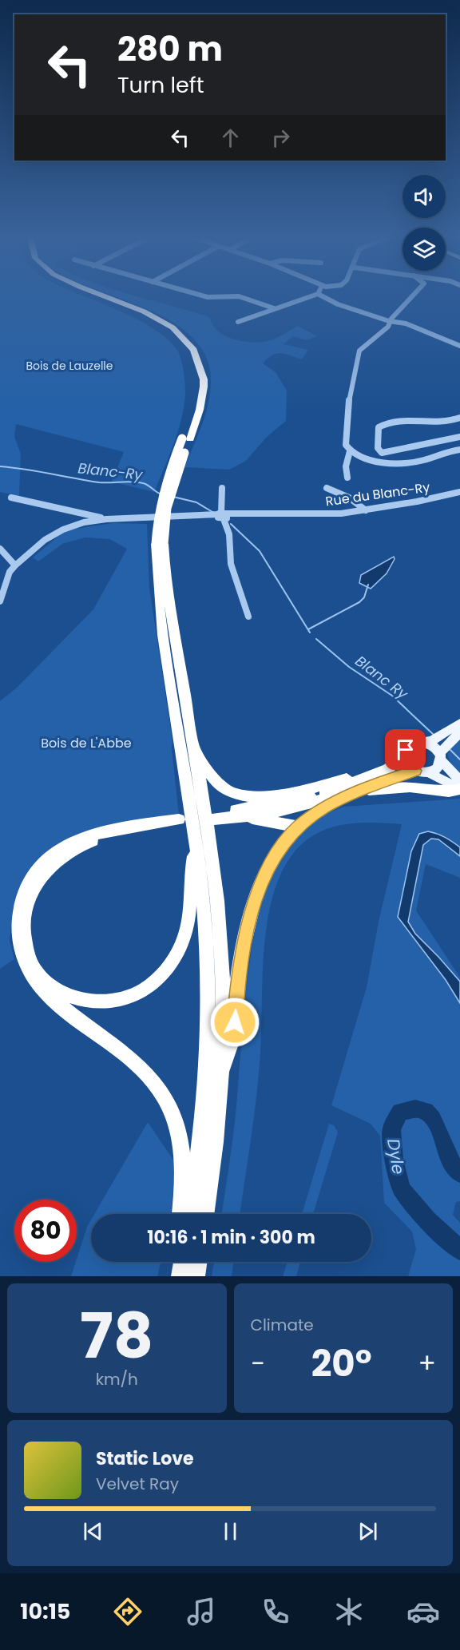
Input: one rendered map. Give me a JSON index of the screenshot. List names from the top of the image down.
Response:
{
  "streets": {
    "street": ["Rue du Blanc-Ry"]
  },
  "water": ["Blanc-Ry", "Blanc Ry", "Dyle"],
  "parks": ["Bois de Lauzelle", "Bois de L'Abbe"],
  "page": {
    "turn": ["280 m", "Turn left"],
    "limit": "80",
    "trip": "10:16 · 1 min · 300 m",
    "tile": [
      ["78", "km/h"],
      "Climate"
    ],
    "heat": ["−", "20°", "+"],
    "song": ["Static Love", "Velvet Ray"],
    "tabs": "10:15"
  }
}
